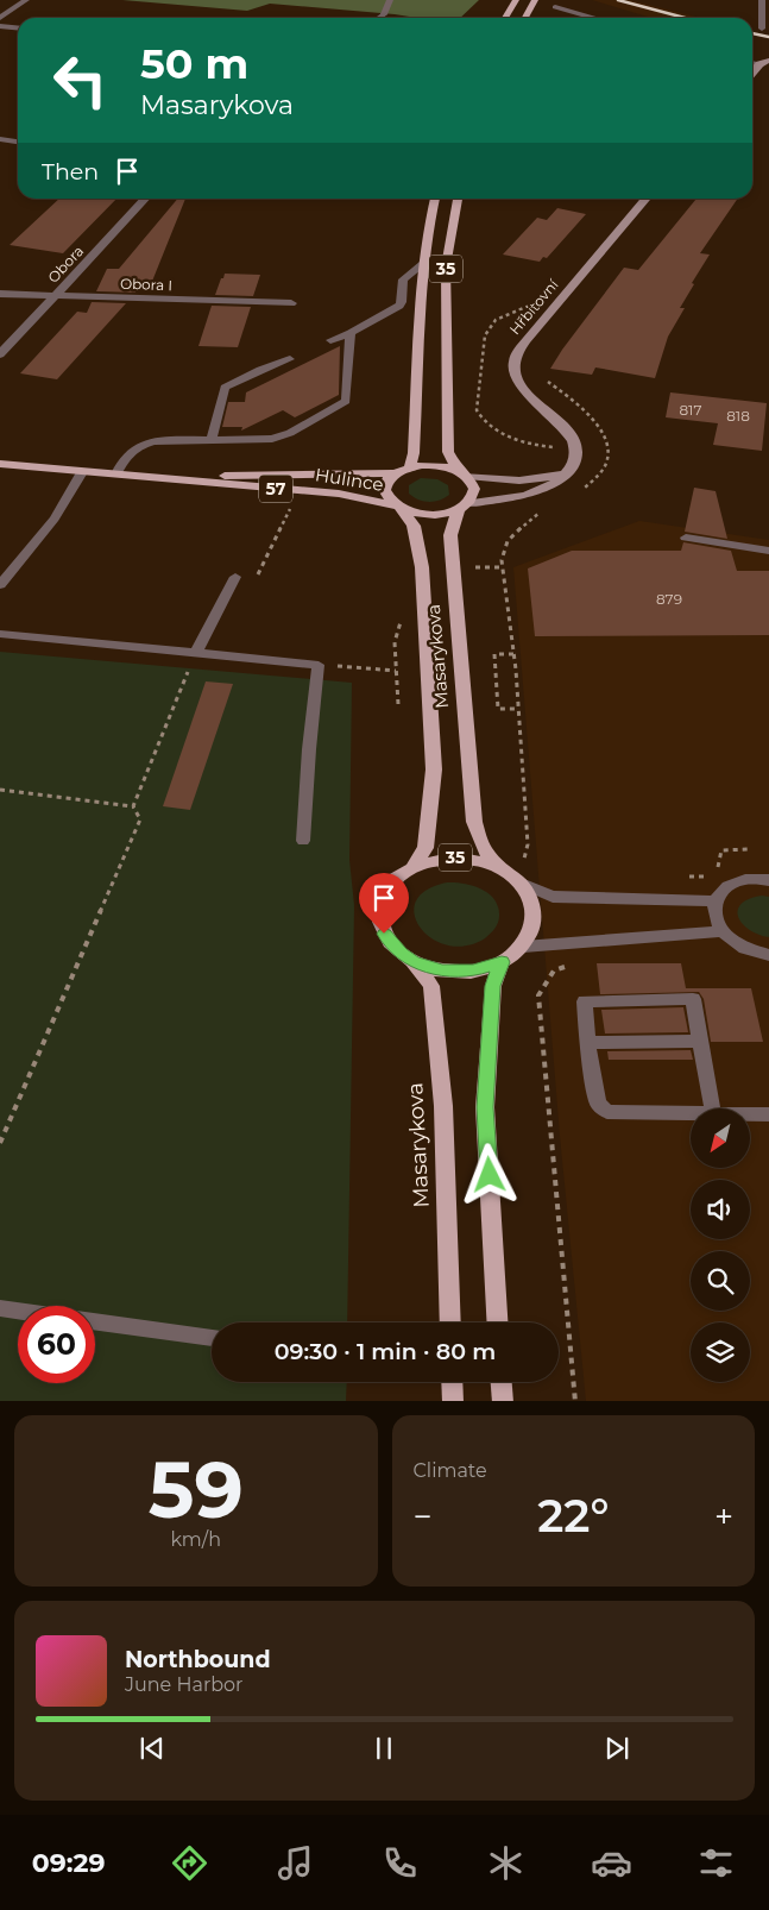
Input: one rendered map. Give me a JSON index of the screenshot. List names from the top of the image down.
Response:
{
  "streets": {
    "main road": [
      "35",
      "Hulince",
      "57",
      "Masarykova"
    ],
    "street": ["Obora", "Obora I", "Hřbitovní"]
  },
  "crossings": [
    ["Obora", "Obora I"],
    ["35", "Hřbitovní"],
    ["35", "Hulince"],
    ["35", "Masarykova"],
    ["Hřbitovní", "Hulince"],
    ["Hřbitovní", "Masarykova"],
    ["Hulince", "Masarykova"]
  ],
  "house_numbers": ["817", "818", "879"],
  "north": "bottom left",
  "page": {
    "turn": ["50 m", "Masarykova"],
    "then": "Then",
    "limit": "60",
    "trip": "09:30 · 1 min · 80 m",
    "tile": [
      ["59", "km/h"],
      "Climate"
    ],
    "heat": ["−", "22°", "+"],
    "song": ["Northbound", "June Harbor"],
    "tabs": "09:29"
  }
}
